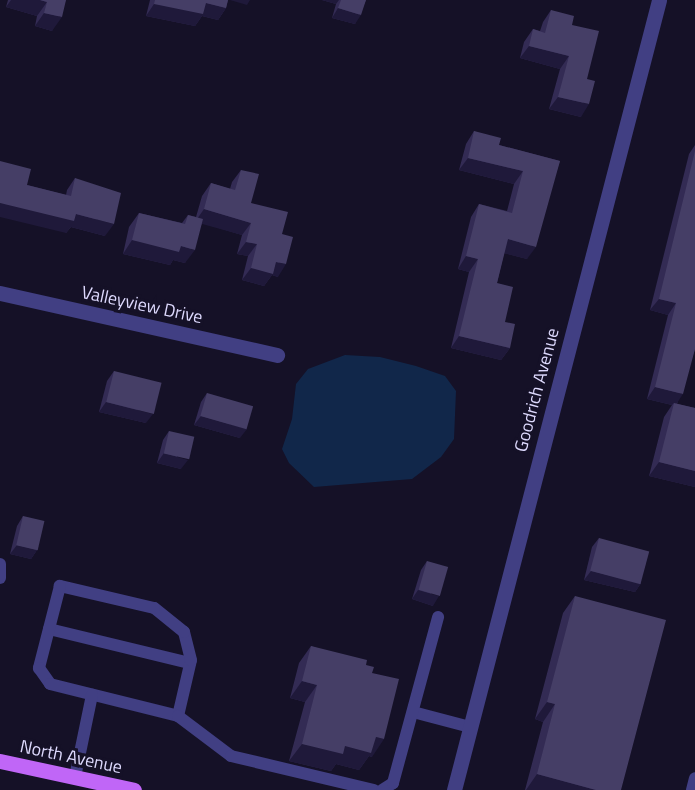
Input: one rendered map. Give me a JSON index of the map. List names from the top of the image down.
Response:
{
  "streets": {
    "main road": ["North Avenue"],
    "street": ["Valleyview Drive", "Goodrich Avenue"]
  }
}
